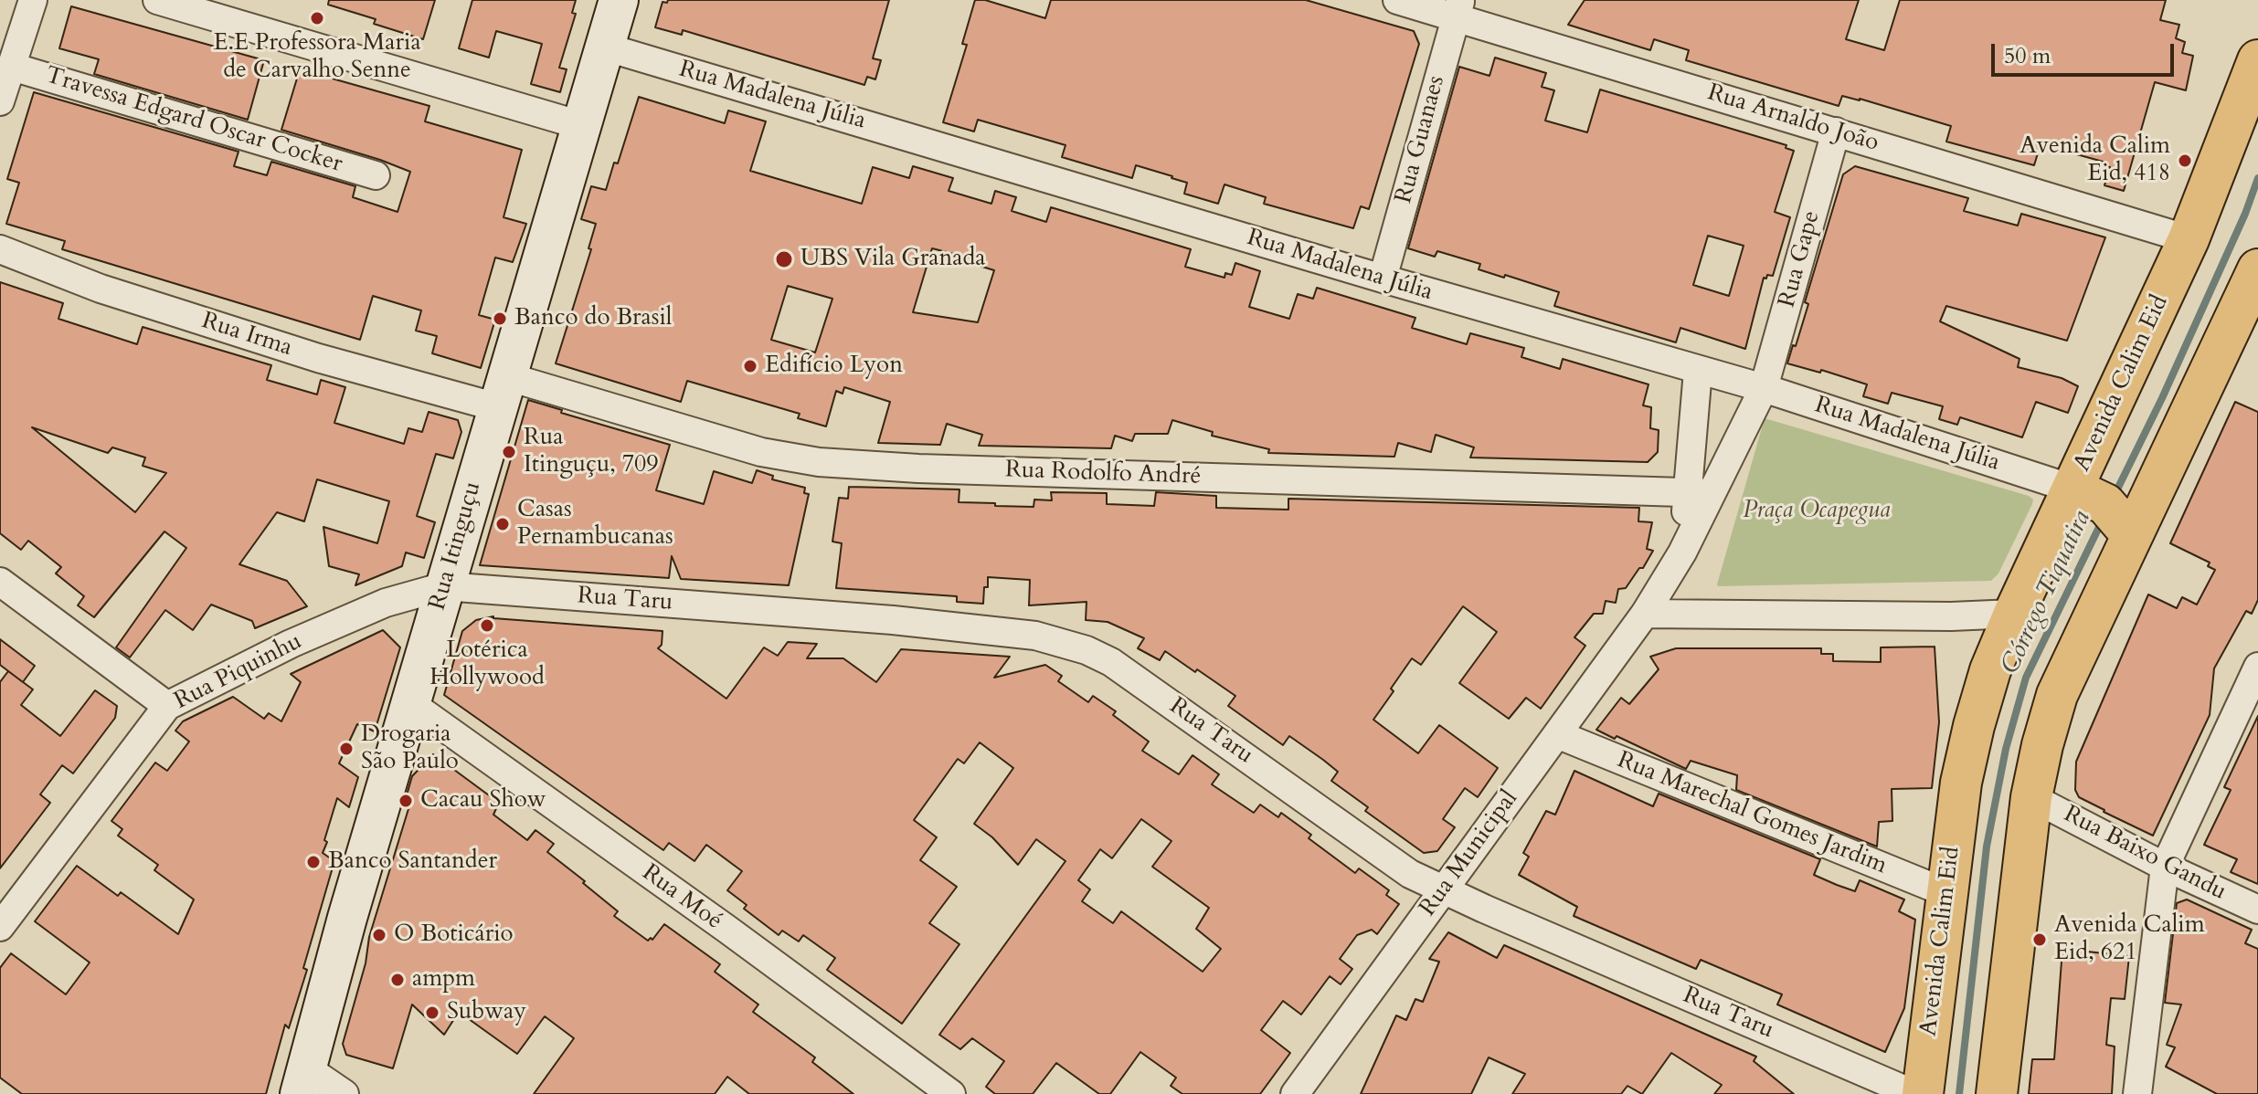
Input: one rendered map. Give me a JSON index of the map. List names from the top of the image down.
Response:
{
  "streets": {
    "main road": ["Avenida Calim Eid", "Rua Itinguçu"],
    "street": [
      "Rua Madalena Júlia",
      "Rua Arnaldo João",
      "Travessa Edgard Oscar Cocker",
      "Rua Guanaes",
      "Rua Gape",
      "Rua Irma",
      "Rua Rodolfo André",
      "Rua Taru",
      "Rua Piquinhu",
      "Rua Marechal Gomes Jardim",
      "Rua Municipal",
      "Rua Baixo Gandu",
      "Rua Moé"
    ]
  },
  "crossings": [
    ["Rua Madalena Júlia", "Rua Guanaes"],
    ["Rua Madalena Júlia", "Rua Gape"],
    ["Rua Madalena Júlia", "Avenida Calim Eid"],
    ["Rua Madalena Júlia", "Rua Itinguçu"],
    ["Rua Arnaldo João", "Rua Guanaes"],
    ["Rua Arnaldo João", "Rua Gape"],
    ["Rua Arnaldo João", "Avenida Calim Eid"],
    ["Rua Irma", "Rua Rodolfo André"],
    ["Rua Irma", "Rua Itinguçu"],
    ["Avenida Calim Eid", "Rua Marechal Gomes Jardim"],
    ["Avenida Calim Eid", "Rua Baixo Gandu"],
    ["Rua Rodolfo André", "Rua Itinguçu"],
    ["Rua Itinguçu", "Rua Taru"],
    ["Rua Itinguçu", "Rua Piquinhu"],
    ["Rua Itinguçu", "Rua Moé"],
    ["Rua Taru", "Rua Piquinhu"],
    ["Rua Taru", "Rua Municipal"],
    ["Rua Marechal Gomes Jardim", "Rua Municipal"]
  ],
  "water": ["Córrego Tiquatira"],
  "parks": ["Praça Ocapegua"],
  "places": [
    "E.E Professora Maria de Carvalho Senne",
    "Avenida Calim Eid, 418",
    "UBS Vila Granada",
    "Banco do Brasil",
    "Edifício Lyon",
    "Rua Itinguçu, 709",
    "Casas Pernambucanas",
    "Lotérica Hollywood",
    "Drogaria São Paulo",
    "Cacau Show",
    "Banco Santander",
    "O Boticário",
    "Avenida Calim Eid, 621",
    "ampm",
    "Subway"
  ],
  "scale_bar": "50 m"
}
